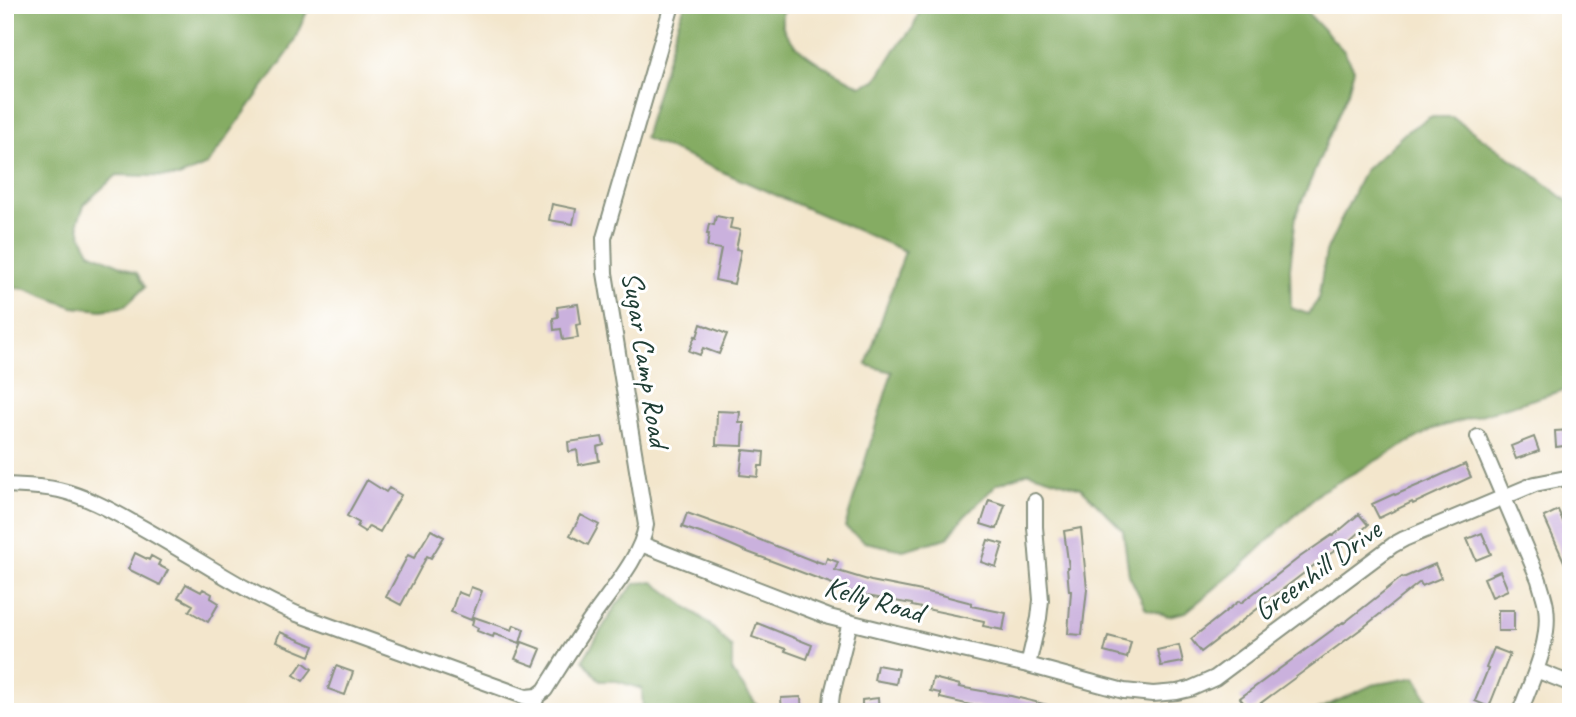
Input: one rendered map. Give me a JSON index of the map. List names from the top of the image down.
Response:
{
  "streets": {
    "street": ["Sugar Camp Road", "Greenhill Drive", "Kelly Road"]
  },
  "crossings": [
    ["Sugar Camp Road", "Kelly Road"],
    ["Greenhill Drive", "Kelly Road"]
  ]
}
